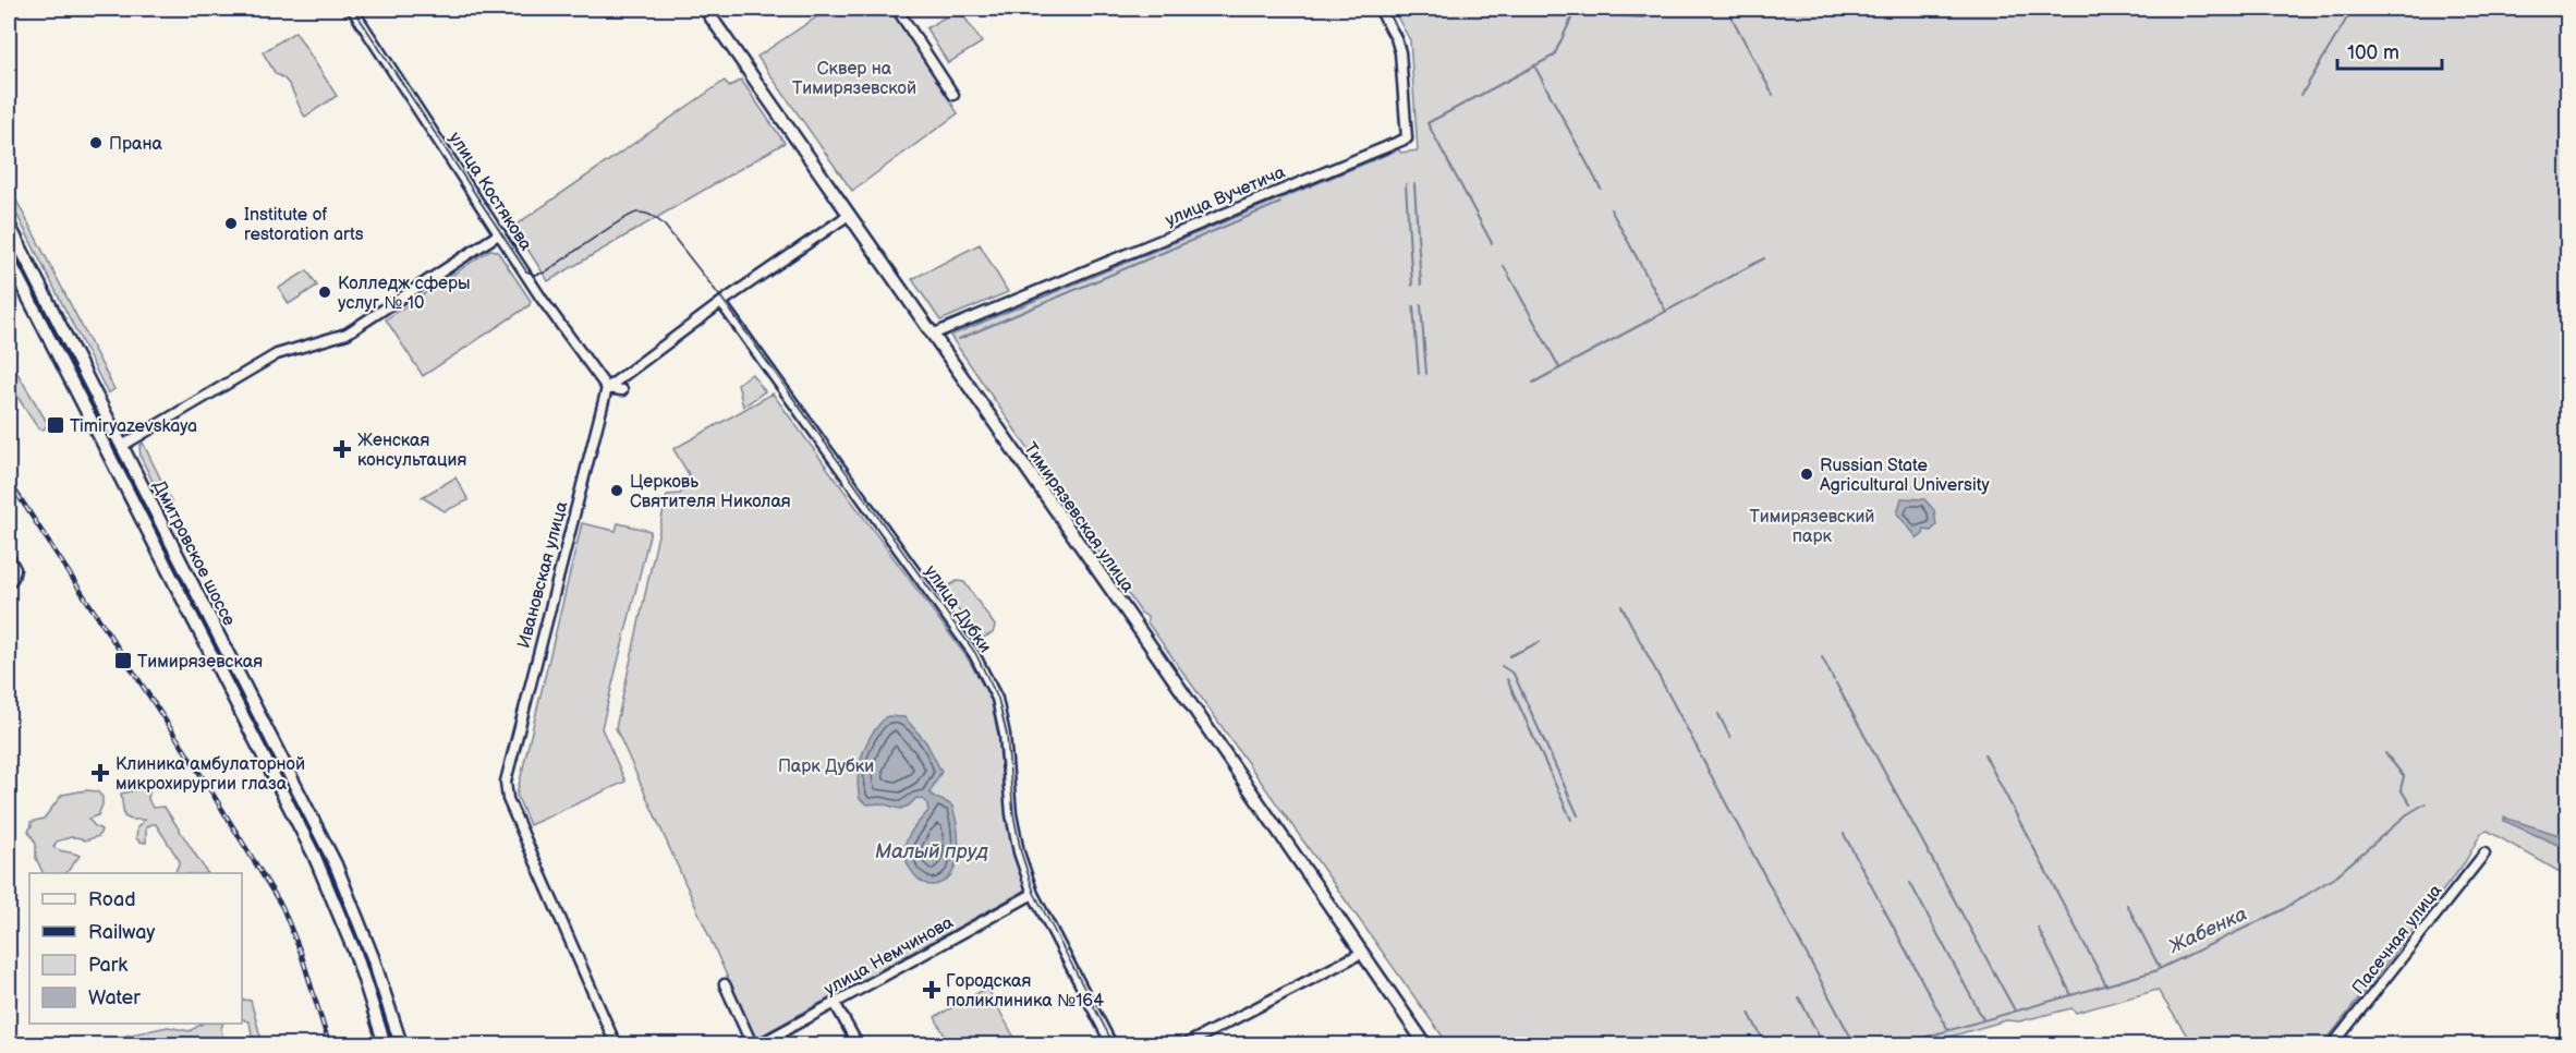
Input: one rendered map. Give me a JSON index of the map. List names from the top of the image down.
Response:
{
  "streets": {
    "main road": ["Тимирязевская улица", "Дмитровское шоссе"],
    "street": [
      "улица Костякова",
      "улица Вучетича",
      "Ивановская улица",
      "улица Дубки",
      "Пасечная улица",
      "улица Немчинова"
    ]
  },
  "crossings": [
    ["улица Костякова", "Ивановская улица"],
    ["улица Вучетича", "Тимирязевская улица"],
    ["улица Дубки", "улица Немчинова"]
  ],
  "water": ["Малый пруд", "Жабенка"],
  "parks": ["Сквер на Тимирязевской", "Тимирязевский парк", "Парк Дубки"],
  "places": {
    "other": [
      "Прана",
      "Institute of restoration arts",
      "Колледж сферы услуг № 10",
      "Russian State Agricultural University",
      "Церковь Святителя Николая"
    ],
    "transit": ["Timiryazevskaya", "Тимирязевская"],
    "health": ["Женская консультация", "Клиника амбулаторной микрохирургии глаза", "Городская поликлиника №164"]
  },
  "legend": [
    "Road",
    "Railway",
    "Park",
    "Water"
  ],
  "scale_bar": "100 m"
}
